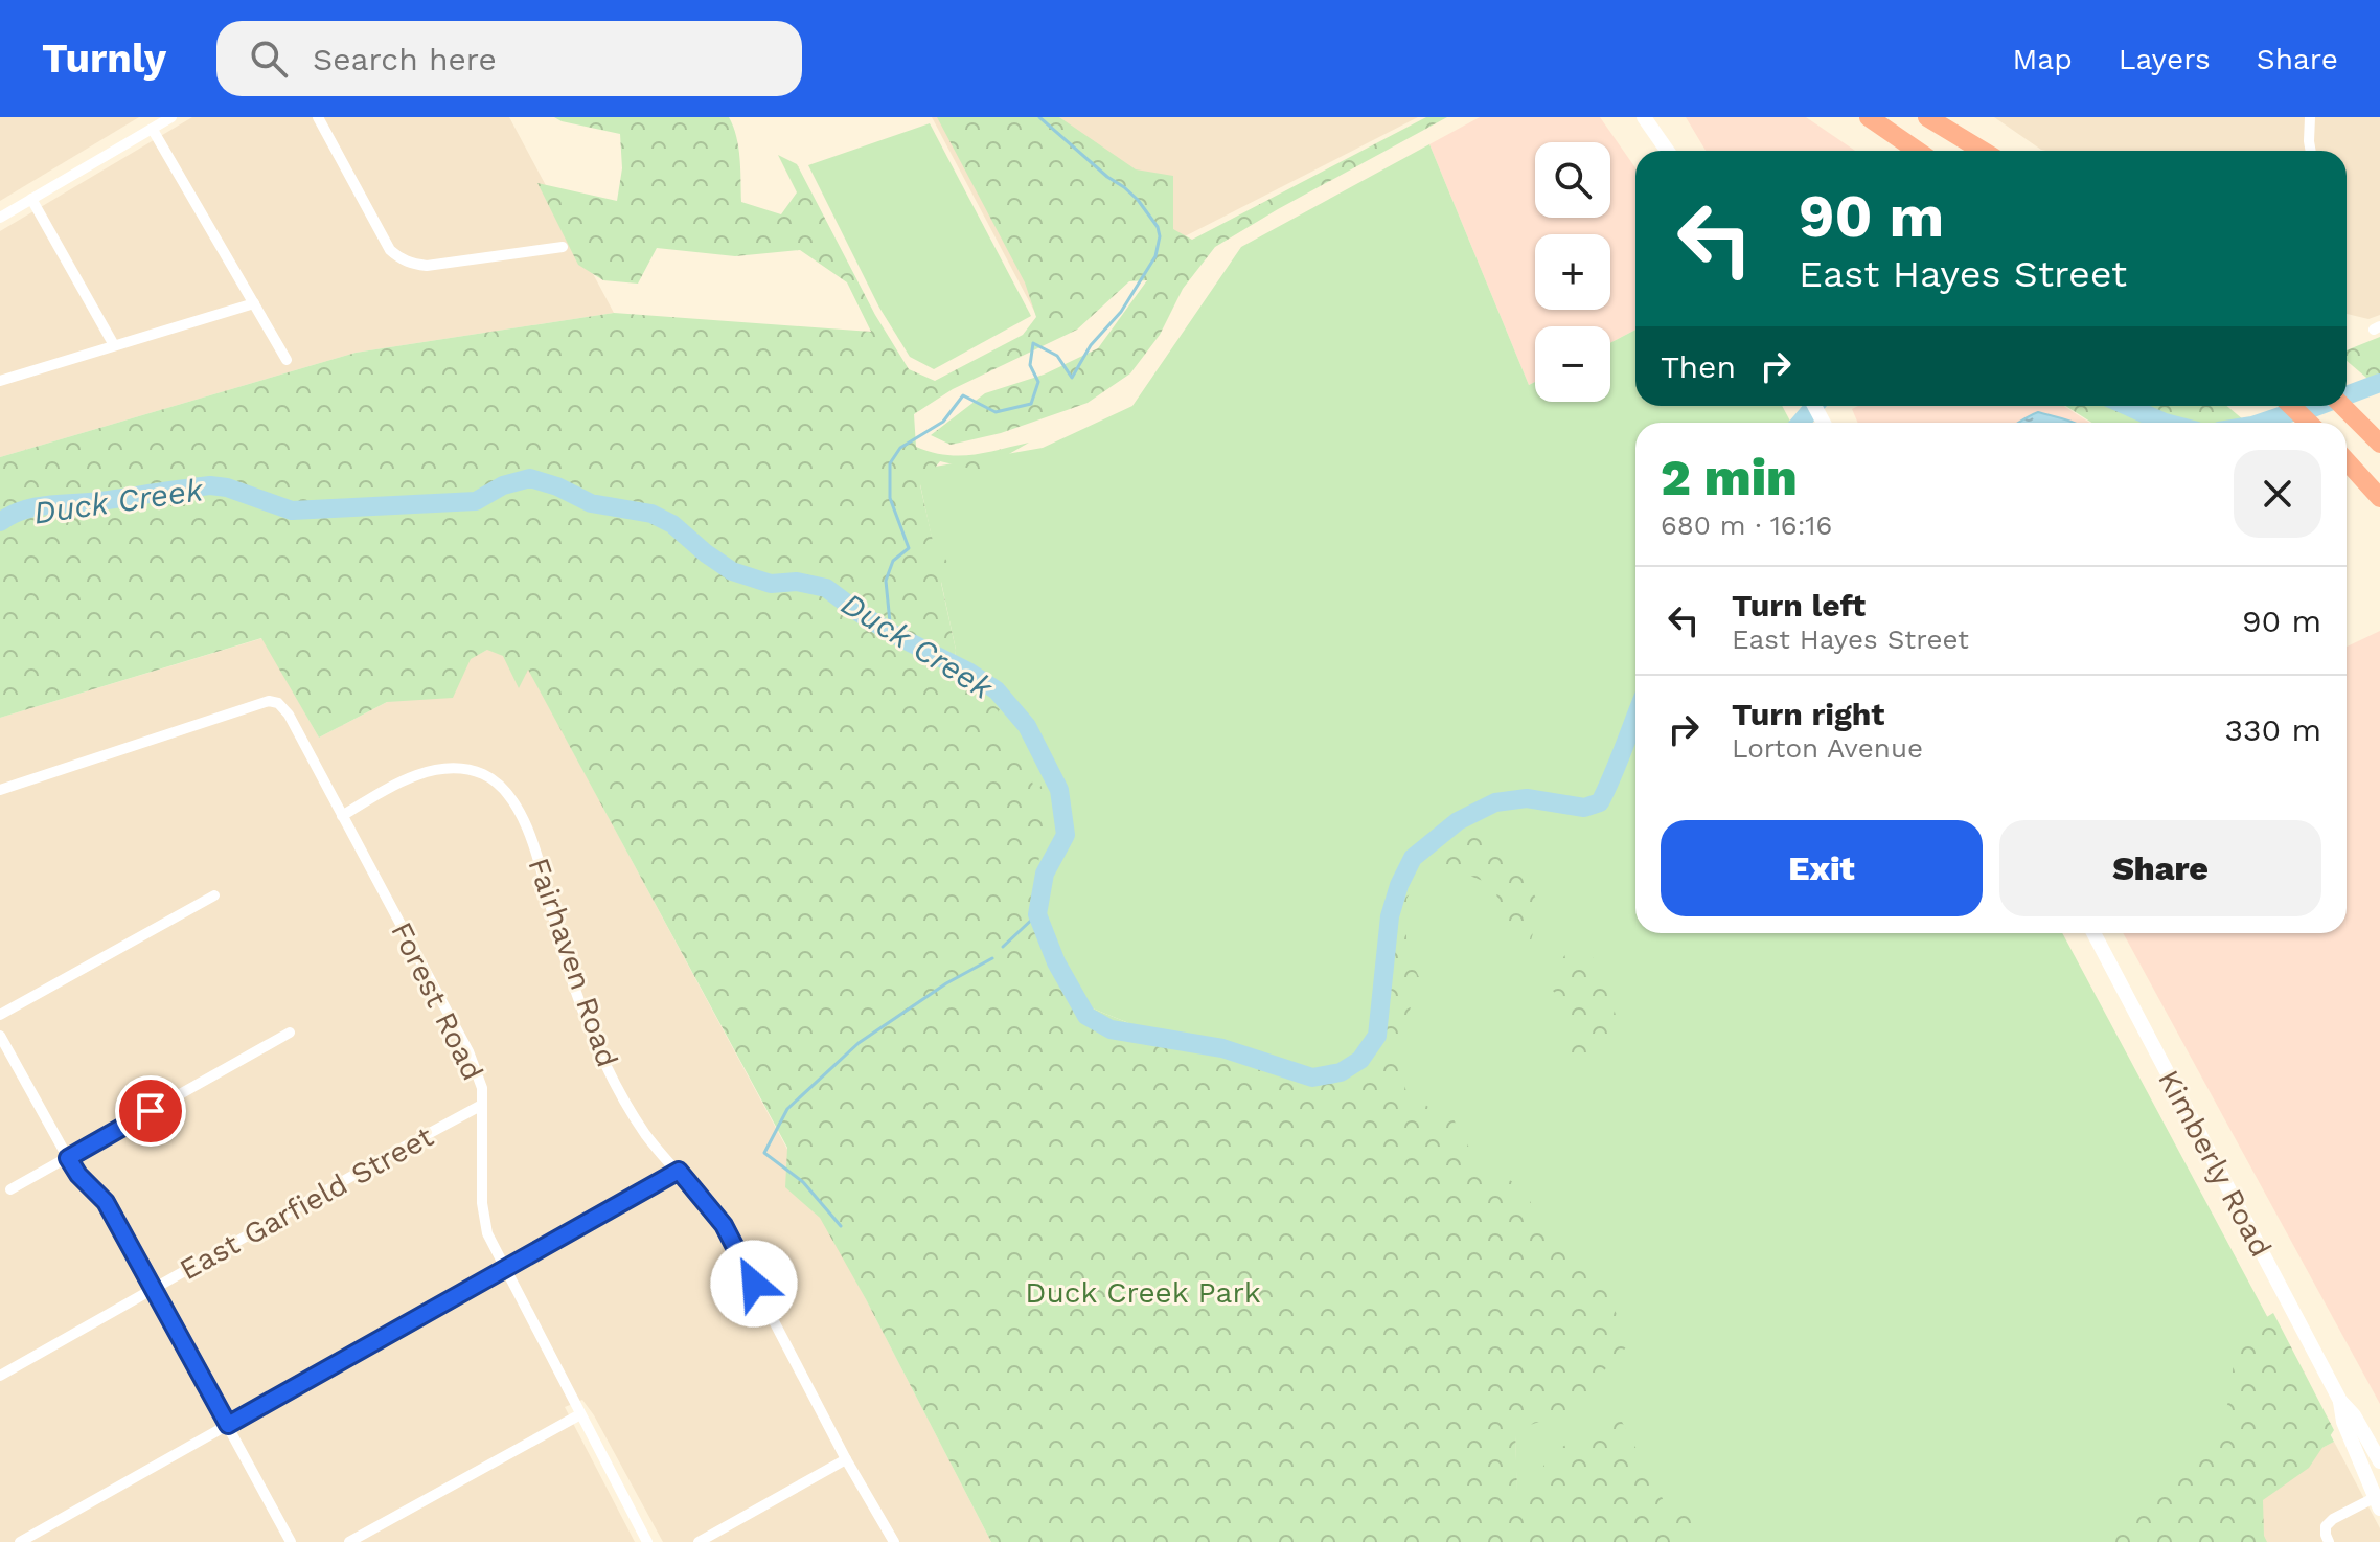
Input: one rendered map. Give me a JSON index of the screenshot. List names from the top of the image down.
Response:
{
  "streets": {
    "main road": ["Kimberly Road"],
    "street": ["Fairhaven Road", "Forest Road", "East Garfield Street"]
  },
  "crossings": [
    ["Fairhaven Road", "Forest Road"],
    ["Forest Road", "East Garfield Street"]
  ],
  "water": ["Duck Creek"],
  "parks": ["Duck Creek Park"],
  "page": {
    "header": "Turnly",
    "search": "Search here",
    "nav": ["Map", "Layers", "Share"],
    "map_buttons": ["+", "−"],
    "turn": ["90 m", "East Hayes Street"],
    "then": "Then",
    "heading": ["2 min", "680 m · 16:16"],
    "list": [
      {
        "name": "Turn left",
        "note": "East Hayes Street",
        "value": "90 m"
      },
      {
        "name": "Turn right",
        "note": "Lorton Avenue",
        "value": "330 m"
      }
    ],
    "buttons": ["Exit", "Share"]
  }
}
